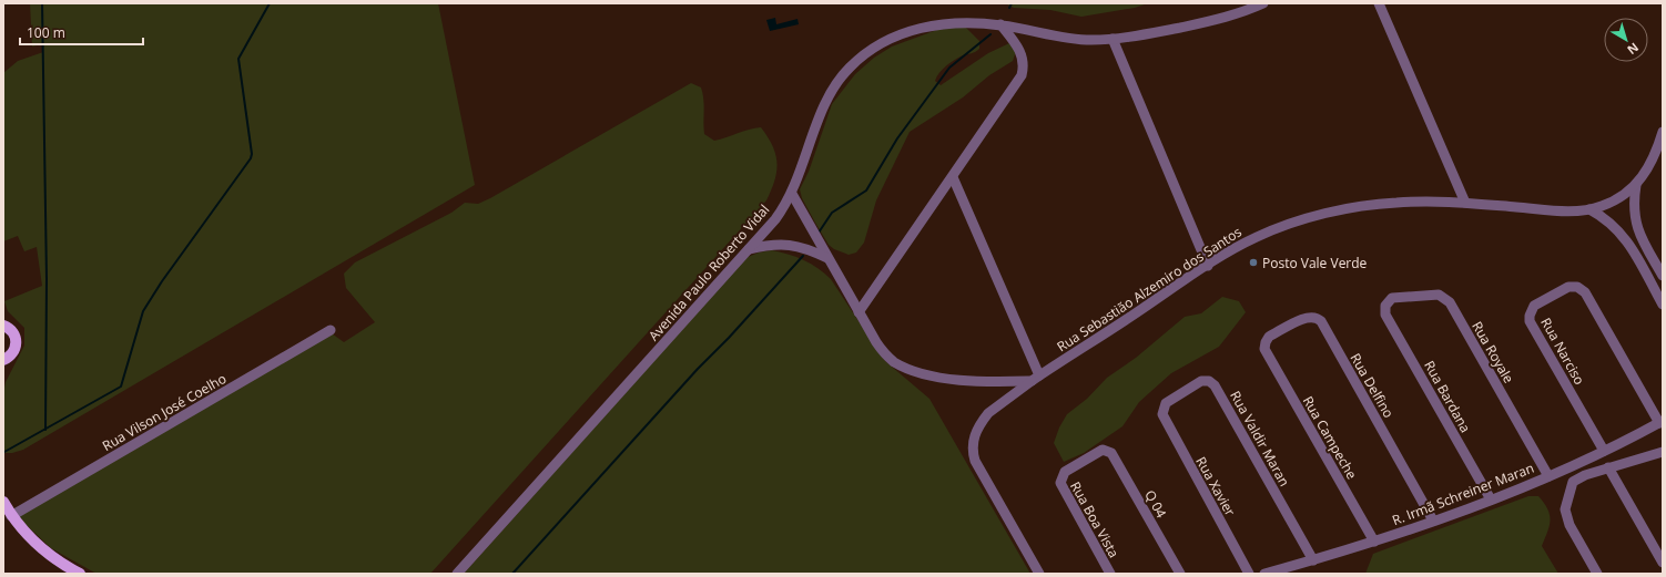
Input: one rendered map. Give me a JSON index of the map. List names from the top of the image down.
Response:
{
  "streets": {
    "street": [
      "Avenida Paulo Roberto Vidal",
      "Rua Sebastião Alzemiro dos Santos",
      "Rua Narciso",
      "Rua Royale",
      "Rua Delfino",
      "Rua Bardana",
      "Rua Vilson José Coelho",
      "Rua Campeche",
      "Rua Valdir Maran",
      "Rua Xavier",
      "R. Irmã Schreiner Maran",
      "Q 04",
      "Rua Boa Vista"
    ]
  },
  "crossings": [
    ["Rua Narciso", "R. Irmã Schreiner Maran"],
    ["Rua Royale", "Rua Bardana"],
    ["Rua Royale", "R. Irmã Schreiner Maran"],
    ["Rua Delfino", "Rua Campeche"],
    ["Rua Delfino", "R. Irmã Schreiner Maran"],
    ["Rua Bardana", "R. Irmã Schreiner Maran"],
    ["Rua Campeche", "R. Irmã Schreiner Maran"],
    ["Rua Valdir Maran", "Rua Xavier"],
    ["Rua Valdir Maran", "R. Irmã Schreiner Maran"],
    ["Q 04", "Rua Boa Vista"]
  ],
  "places": ["Posto Vale Verde"],
  "scale_bar": "100 m",
  "north": "bottom right"
}
